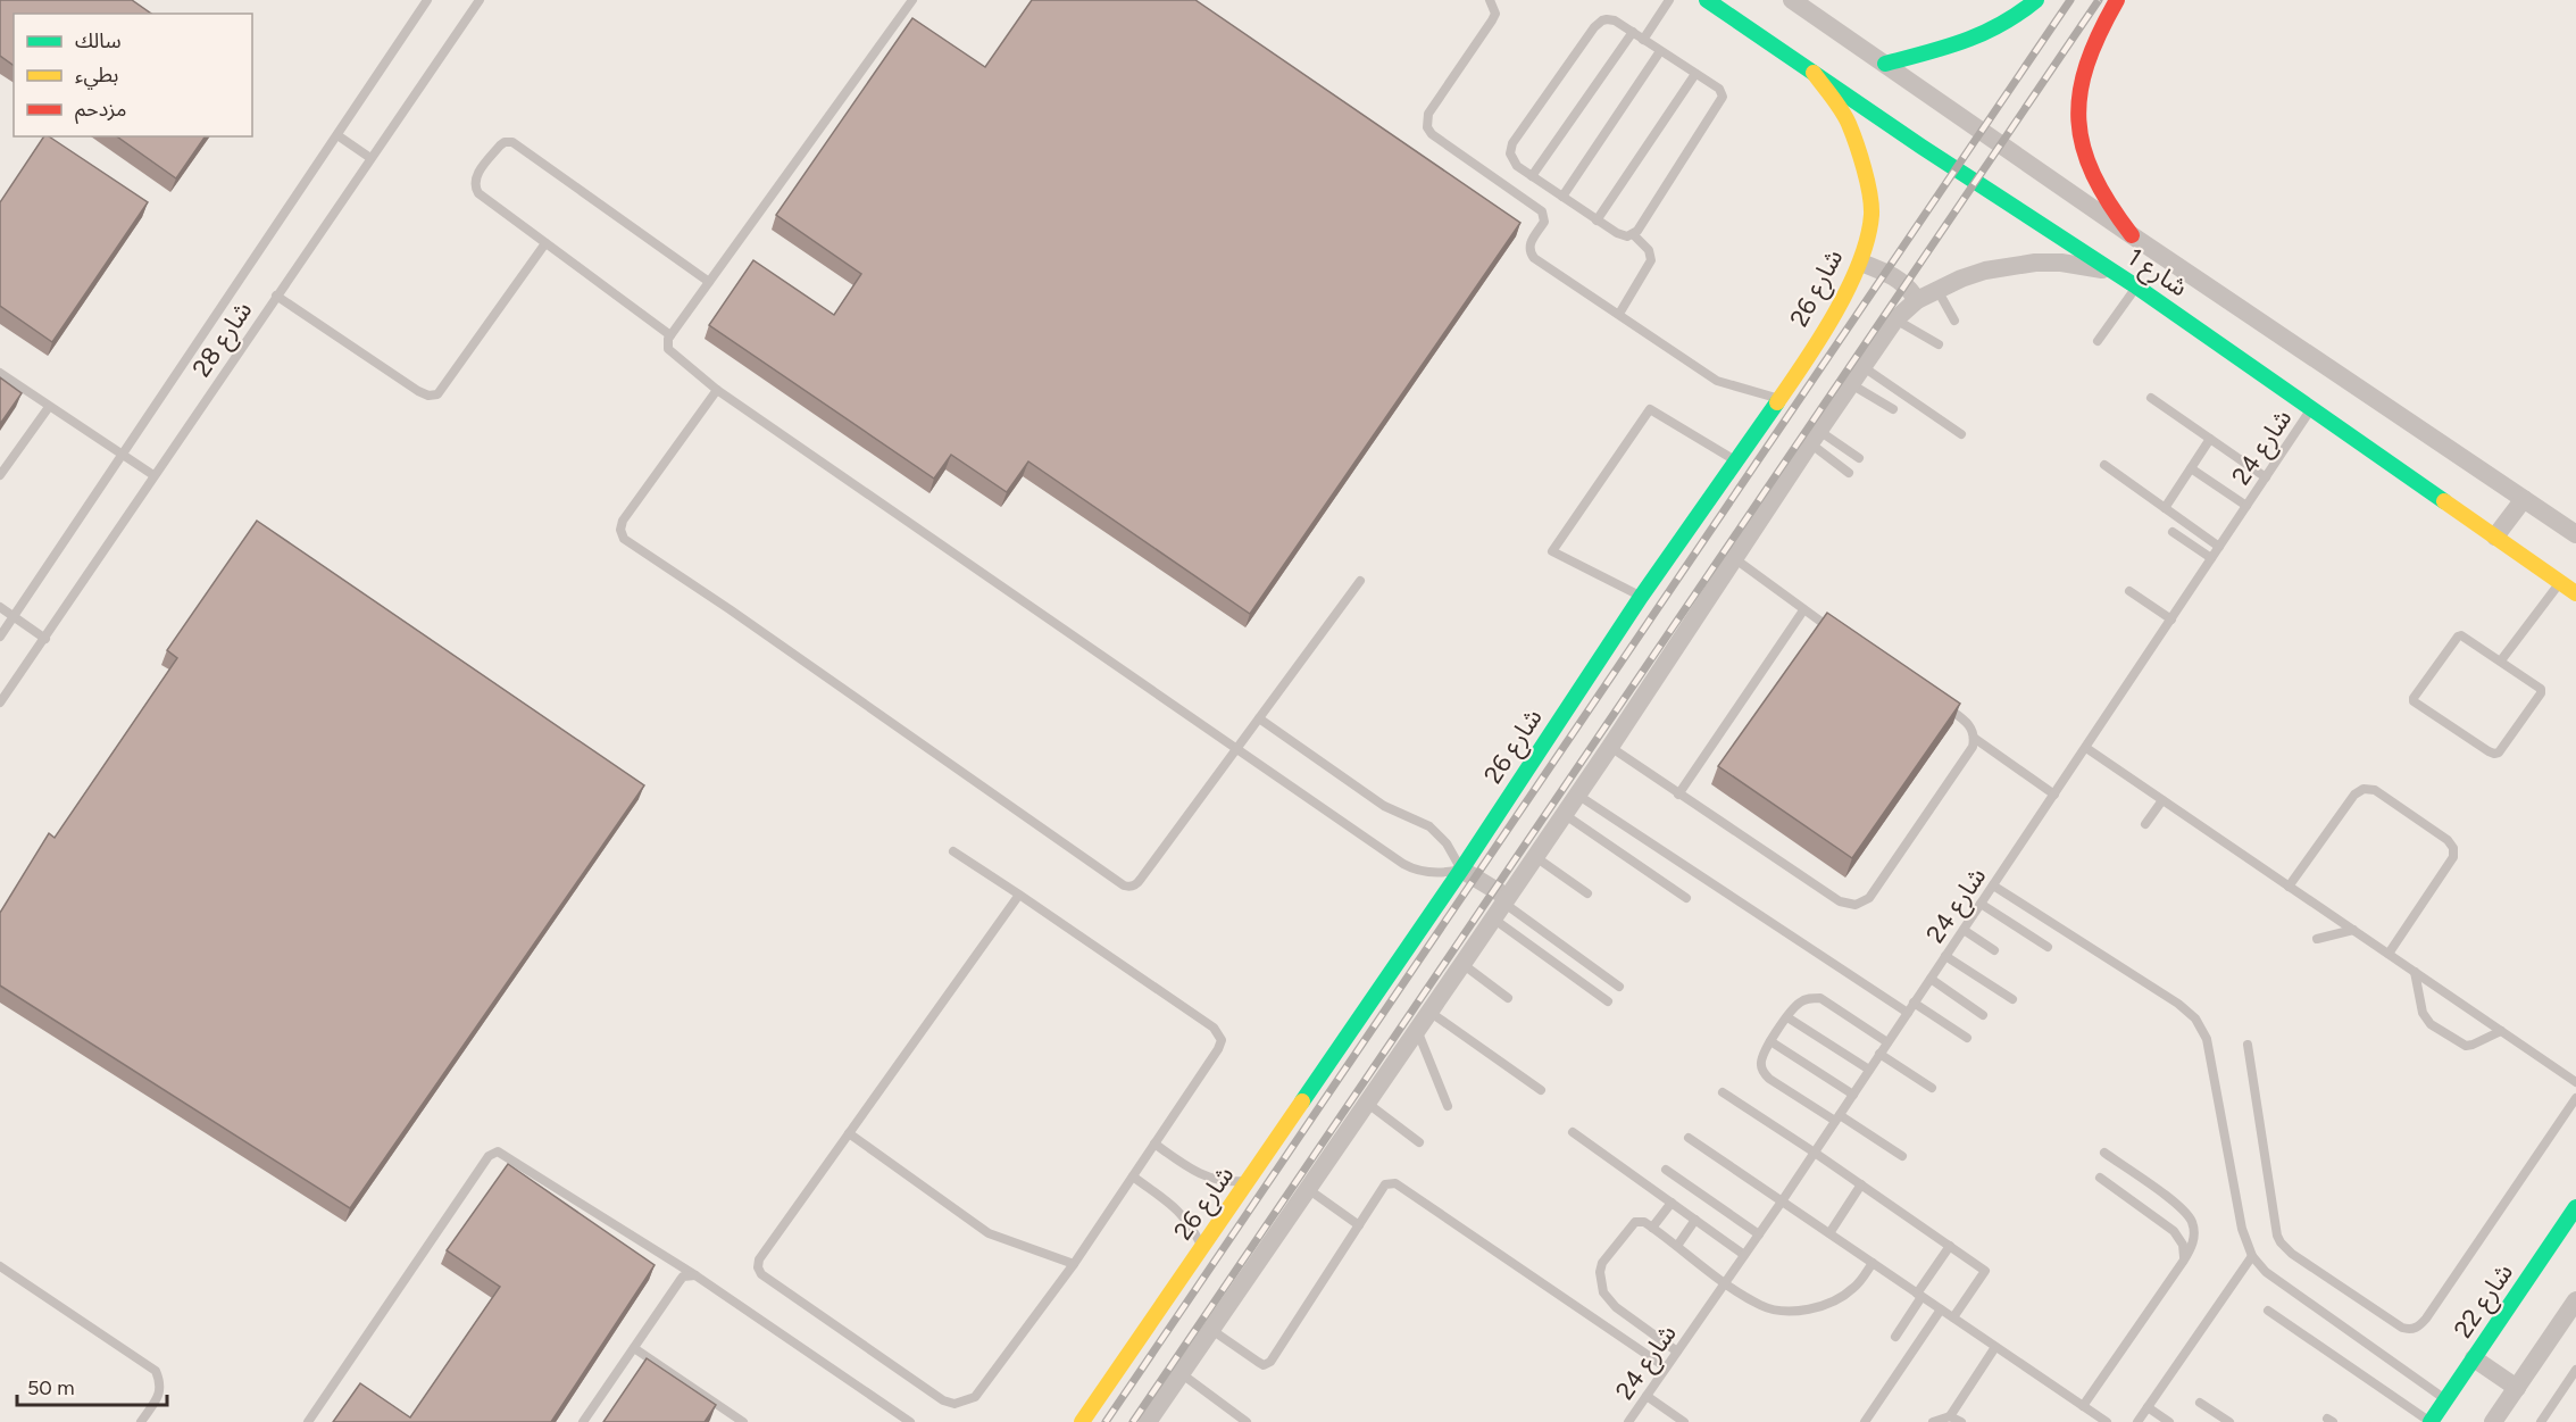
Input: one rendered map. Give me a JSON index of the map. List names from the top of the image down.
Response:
{
  "streets": {
    "street": ["شارع 1", "شارع 26", "شارع 22"],
    "lane": ["شارع 28", "شارع 24"]
  },
  "crossings": [
    ["شارع 1", "شارع 26"],
    ["شارع 1", "شارع 24"]
  ],
  "legend": ["سالك", "بطيء", "مزدحم"],
  "scale_bar": "50 m"
}
